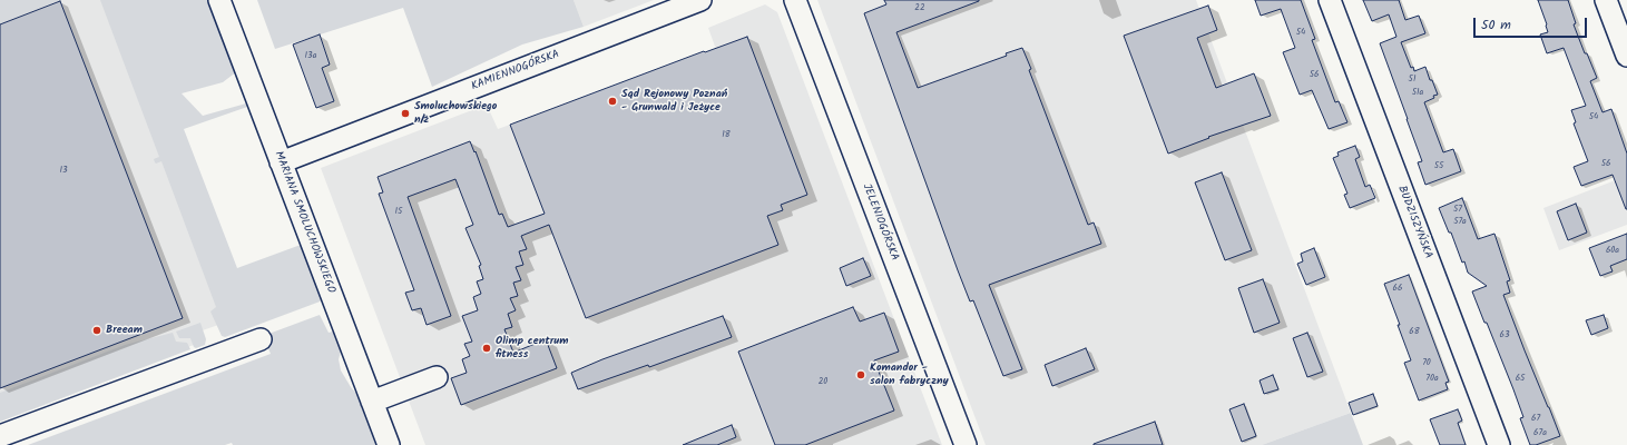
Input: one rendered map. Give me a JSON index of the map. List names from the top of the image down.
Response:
{
  "streets": {
    "street": [
      "KAMIENNOGÓRSKA",
      "MARIANA SMOLUCHOWSKIEGO",
      "JELENIOGÓRSKA",
      "BUDZISZYŃSKA"
    ]
  },
  "crossings": [
    ["KAMIENNOGÓRSKA", "MARIANA SMOLUCHOWSKIEGO"]
  ],
  "places": [
    "Sąd Rejonowy Poznań - Grunwald i Jeżyce",
    "Smoluchowskiego n/ż",
    "Breeam",
    "Olimp centrum fitness",
    "Komandor - salon fabryczny"
  ],
  "house_numbers": [
    "22",
    "54",
    "13a",
    "56",
    "51",
    "51a",
    "54",
    "18",
    "56",
    "55",
    "13",
    "57",
    "15",
    "57a",
    "60a",
    "66",
    "68",
    "63",
    "70",
    "70a",
    "65",
    "20",
    "67",
    "67a"
  ],
  "scale_bar": "50 m"
}
